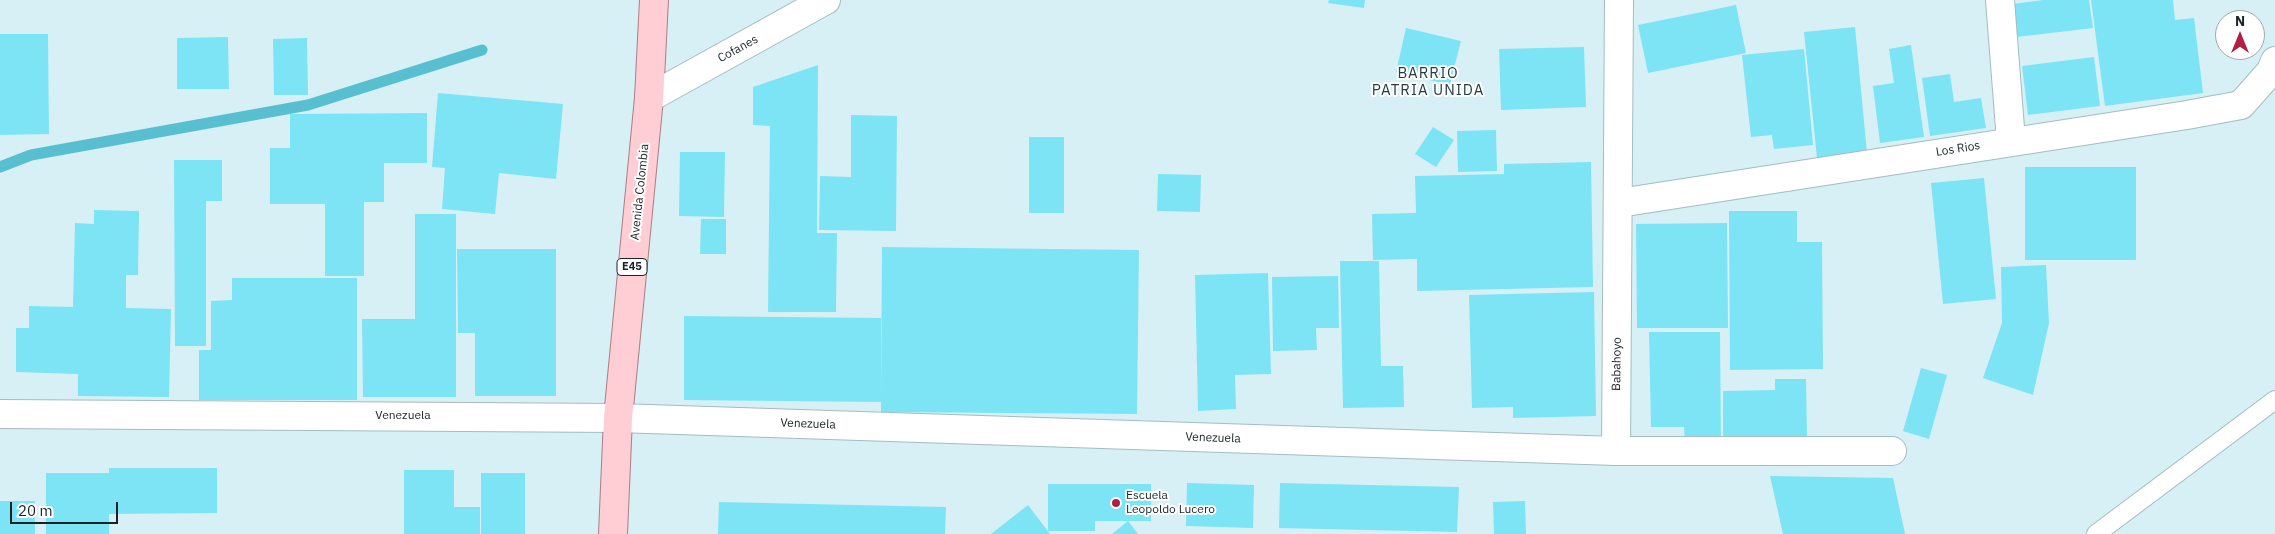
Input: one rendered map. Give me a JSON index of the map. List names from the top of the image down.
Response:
{
  "streets": {
    "main road": ["Avenida Colombia", "E45"],
    "street": [
      "Cofanes",
      "Los Rios",
      "Babahoyo",
      "Venezuela"
    ]
  },
  "crossings": [
    ["Cofanes", "Avenida Colombia"],
    ["Los Rios", "Babahoyo"],
    ["Avenida Colombia", "Venezuela"],
    ["Babahoyo", "Venezuela"]
  ],
  "districts": ["BARRIO PATRIA UNIDA"],
  "places": ["Escuela Leopoldo Lucero"],
  "scale_bar": "20 m",
  "north": "top"
}
